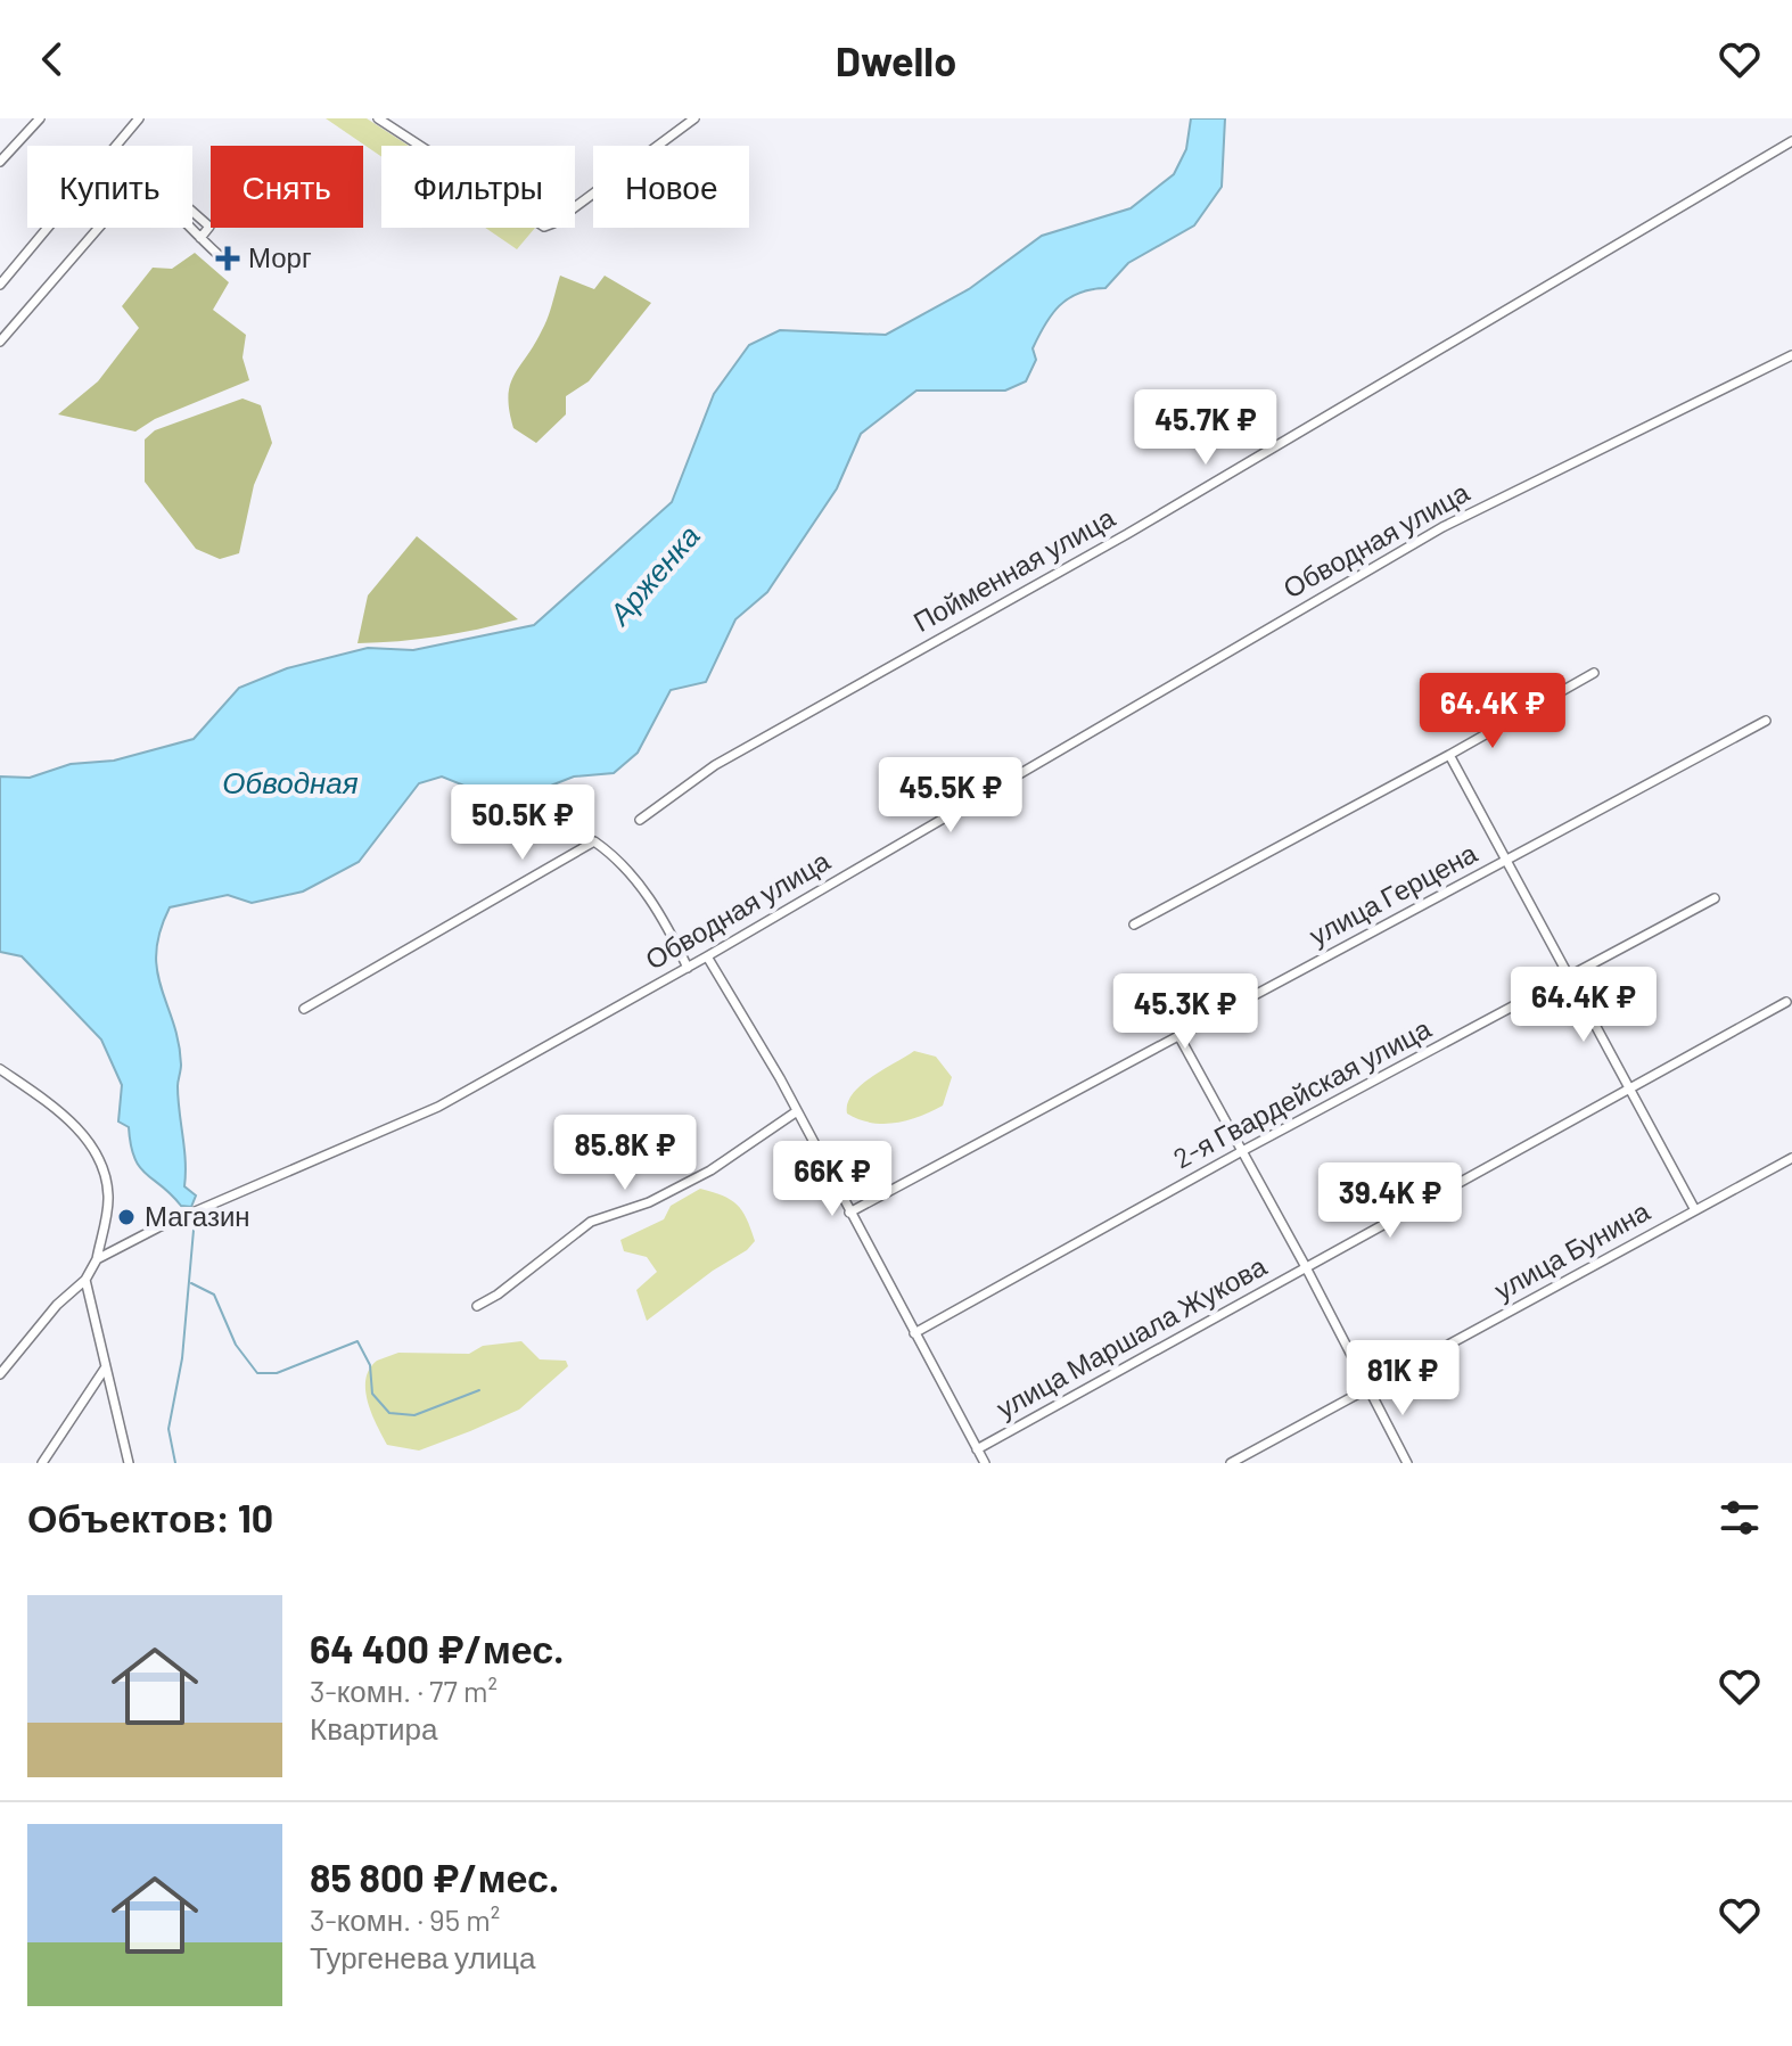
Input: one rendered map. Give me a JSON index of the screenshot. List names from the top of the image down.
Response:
{
  "streets": {
    "street": [
      "Обводная улица",
      "Пойменная улица",
      "улица Герцена",
      "2-я Гвардейская улица",
      "улица Бунина",
      "улица Маршала Жукова"
    ]
  },
  "water": ["Арженка", "Обводная"],
  "places": {
    "health": ["Морг"],
    "other": ["Магазин"]
  },
  "page": {
    "header": "Dwello",
    "chip": [
      "Купить",
      "Снять",
      "Фильтры",
      "Новое"
    ],
    "price": [
      "45.7K ₽",
      "64.4K ₽",
      "45.5K ₽",
      "50.5K ₽",
      "64.4K ₽",
      "45.3K ₽",
      "85.8K ₽",
      "66K ₽",
      "39.4K ₽",
      "81K ₽"
    ],
    "heading": "Объектов: 10",
    "list": [
      {
        "name": "64 400 ₽/мес.",
        "note": "3-комн. · 77 m² · Квартира"
      },
      {
        "name": "85 800 ₽/мес.",
        "note": "3-комн. · 95 m² · Тургенева улица"
      }
    ]
  }
}
